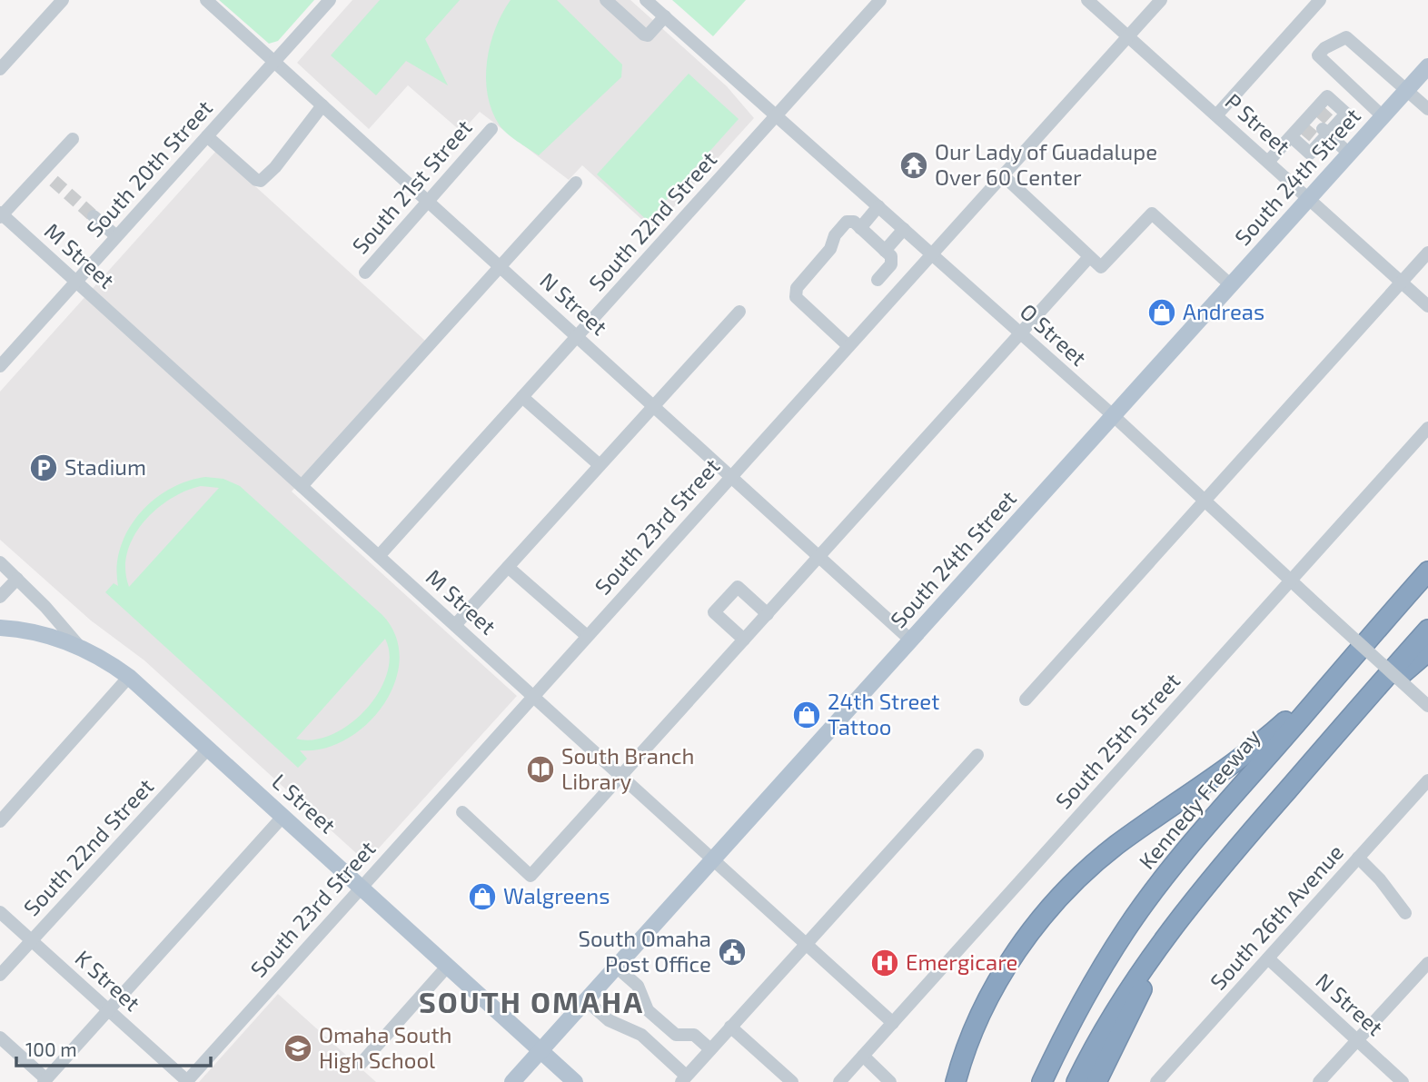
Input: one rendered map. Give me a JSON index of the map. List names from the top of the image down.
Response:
{
  "streets": {
    "highway": ["Kennedy Freeway"],
    "main road": ["South 24th Street", "L Street"],
    "street": [
      "P Street",
      "South 20th Street",
      "South 21st Street",
      "South 22nd Street",
      "M Street",
      "N Street",
      "O Street",
      "South 23rd Street",
      "South 25th Street",
      "South 26th Avenue",
      "K Street"
    ]
  },
  "crossings": [
    ["P Street", "South 24th Street"],
    ["P Street", "South 23rd Street"],
    ["South 20th Street", "M Street"],
    ["South 20th Street", "N Street"],
    ["South 24th Street", "M Street"],
    ["South 24th Street", "N Street"],
    ["South 24th Street", "O Street"],
    ["South 24th Street", "L Street"],
    ["South 21st Street", "N Street"],
    ["South 22nd Street", "M Street"],
    ["South 22nd Street", "N Street"],
    ["South 22nd Street", "O Street"],
    ["South 22nd Street", "L Street"],
    ["South 22nd Street", "K Street"],
    ["M Street", "South 23rd Street"],
    ["M Street", "South 25th Street"],
    ["N Street", "South 23rd Street"],
    ["N Street", "South 26th Avenue"],
    ["O Street", "South 23rd Street"],
    ["O Street", "South 25th Street"],
    ["South 23rd Street", "L Street"],
    ["South 23rd Street", "K Street"]
  ],
  "districts": ["SOUTH OMAHA"],
  "places": {
    "temple": ["Our Lady of Guadalupe Over 60 Center"],
    "shop": ["Andreas", "24th Street Tattoo", "Walgreens"],
    "parking": ["Stadium"],
    "library": ["South Branch Library"],
    "public building": ["South Omaha Post Office"],
    "hospital": ["Emergicare"],
    "school or university": ["Omaha South High School"]
  },
  "scale_bar": "100 m"
}
